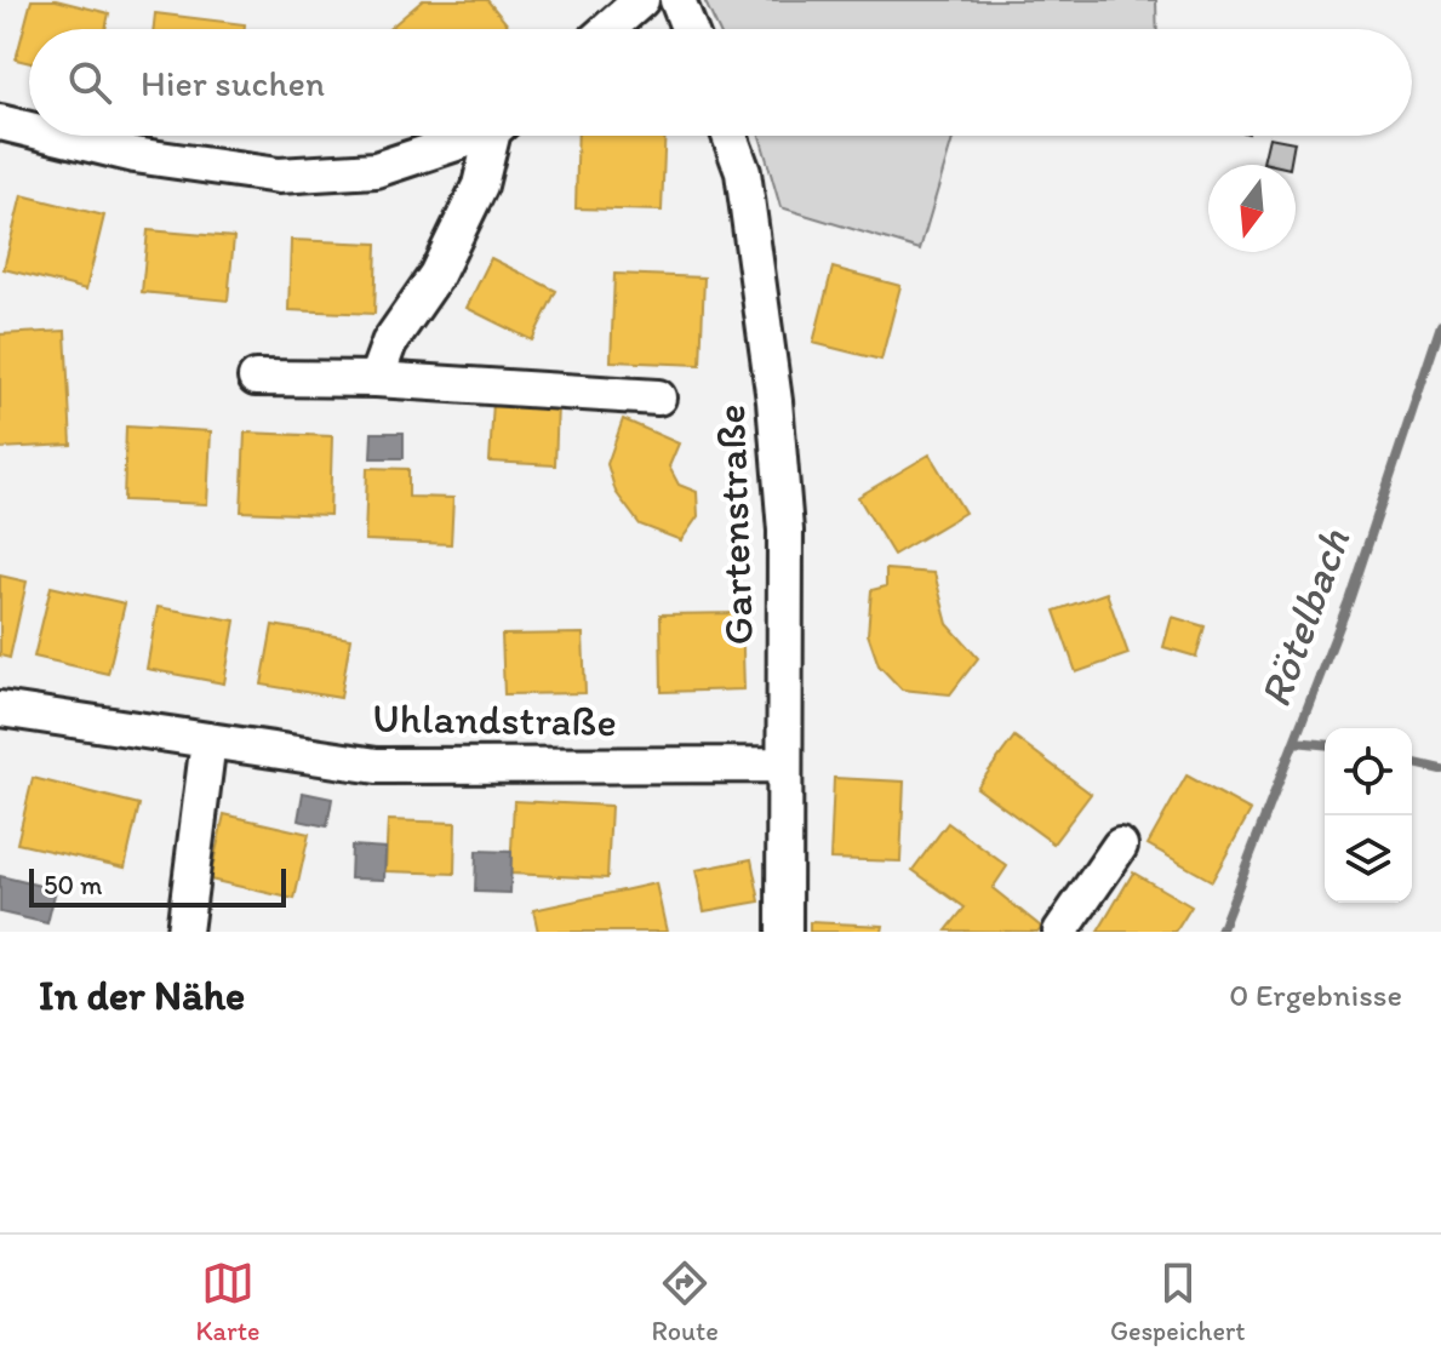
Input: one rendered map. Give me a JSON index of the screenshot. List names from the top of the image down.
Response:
{
  "streets": {
    "street": ["Gartenstraße", "Uhlandstraße"]
  },
  "crossings": [
    ["Gartenstraße", "Uhlandstraße"]
  ],
  "water": ["Rötelbach"],
  "scale_bar": "50 m",
  "north": "bottom",
  "page": {
    "search": "Hier suchen",
    "scale": "50 m",
    "heading": ["In der Nähe", "0 Ergebnisse"],
    "nav": ["Karte", "Route", "Gespeichert"]
  }
}
